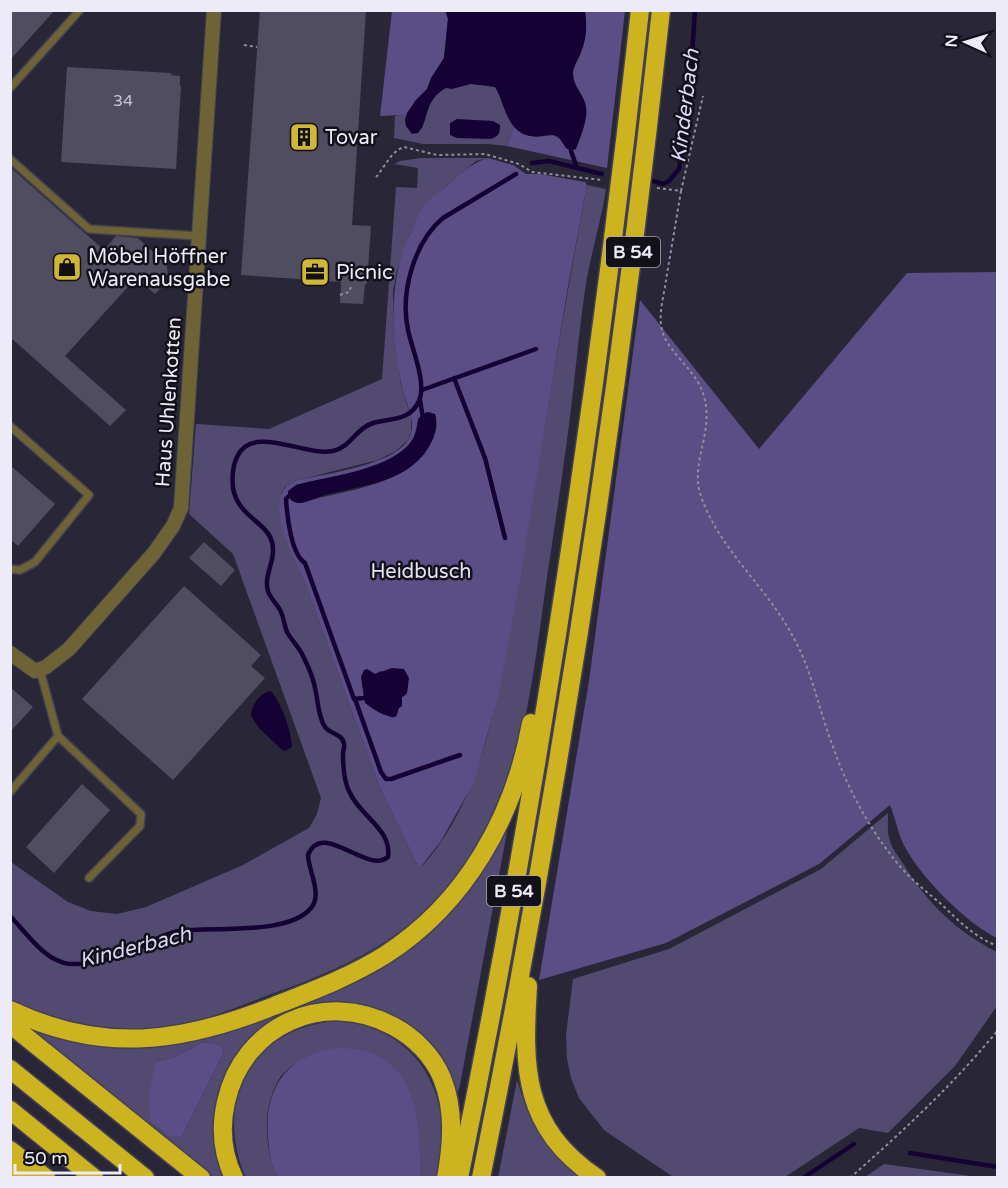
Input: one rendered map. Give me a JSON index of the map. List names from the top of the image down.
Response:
{
  "streets": {
    "highway": ["B 54"],
    "street": ["Haus Uhlenkotten"]
  },
  "water": ["Kinderbach"],
  "parks": ["Heidbusch"],
  "places": {
    "building": ["Tovar"],
    "shop": ["Möbel Höffner Warenausgabe"],
    "office": ["Picnic"]
  },
  "house_numbers": ["34"],
  "scale_bar": "50 m",
  "north": "left"
}
